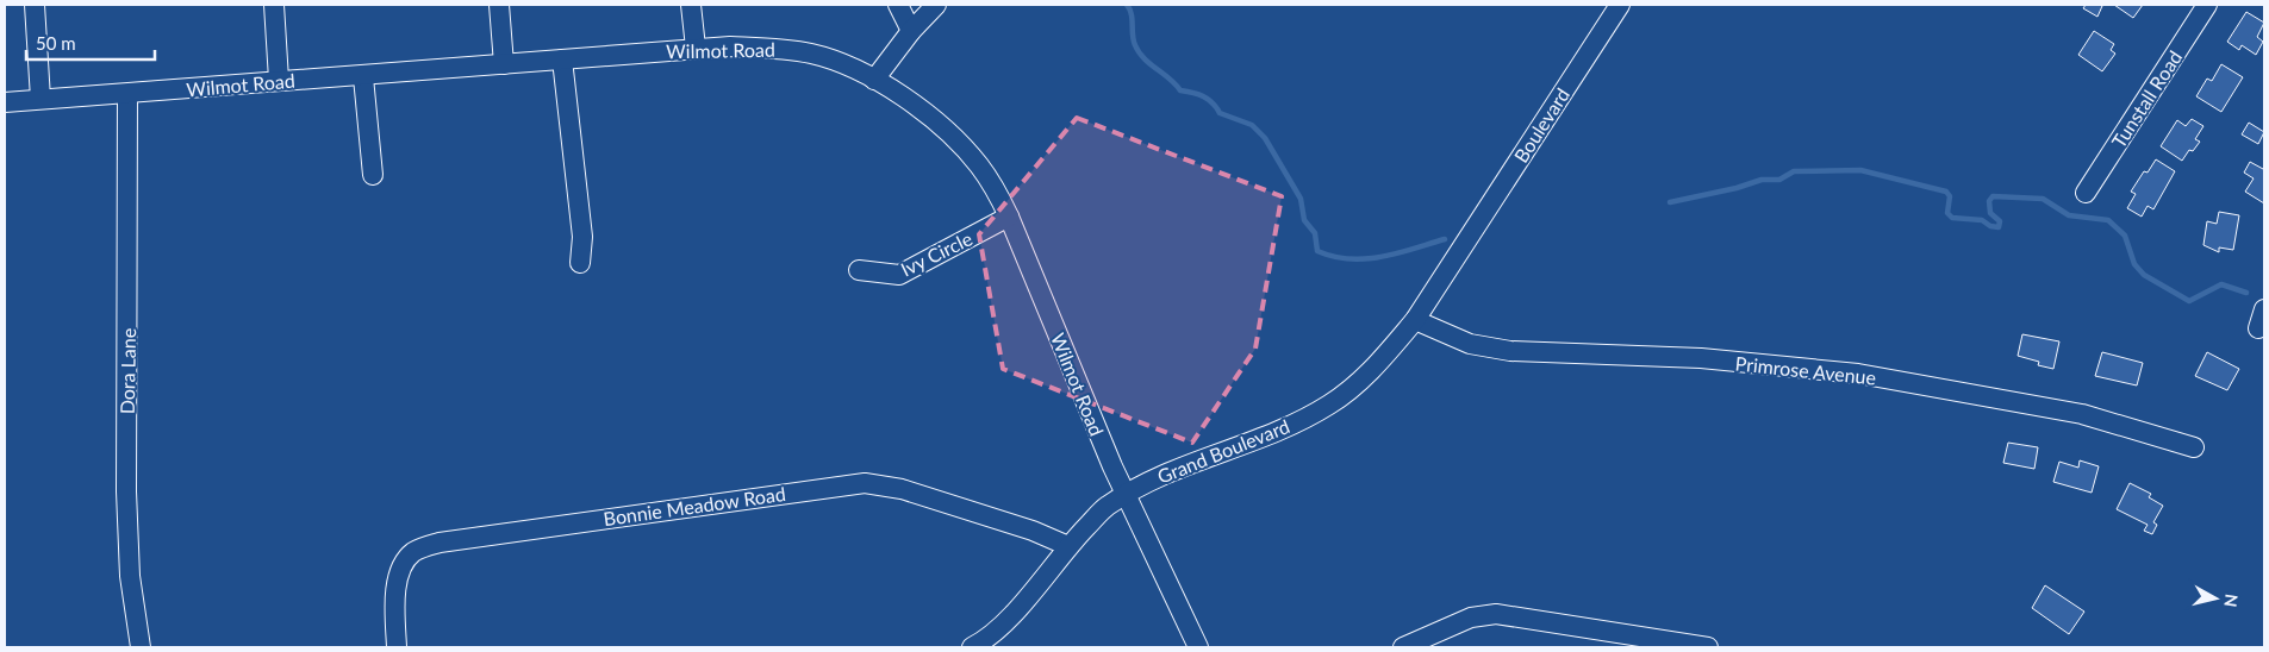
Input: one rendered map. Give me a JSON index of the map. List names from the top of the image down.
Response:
{
  "streets": {
    "street": [
      "Wilmot Road",
      "Tunstall Road",
      "Boulevard",
      "Ivy Circle",
      "Primrose Avenue",
      "Dora Lane",
      "Grand Boulevard",
      "Bonnie Meadow Road"
    ]
  },
  "crossings": [
    ["Wilmot Road", "Ivy Circle"],
    ["Wilmot Road", "Dora Lane"],
    ["Wilmot Road", "Grand Boulevard"],
    ["Boulevard", "Grand Boulevard"],
    ["Primrose Avenue", "Grand Boulevard"],
    ["Grand Boulevard", "Bonnie Meadow Road"]
  ],
  "scale_bar": "50 m",
  "north": "right"
}
